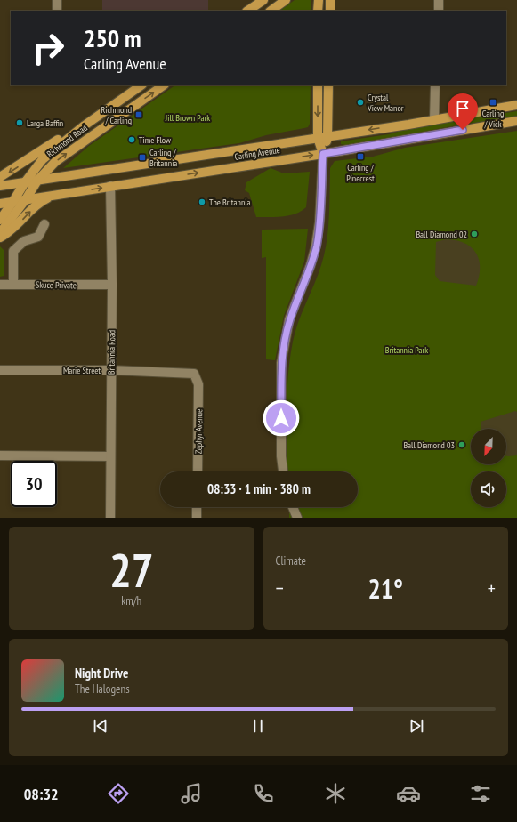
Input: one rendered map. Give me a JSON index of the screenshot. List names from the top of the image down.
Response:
{
  "streets": {
    "main road": ["Richmond Road", "Carling Avenue"],
    "street": [
      "Skuce Private",
      "Britannia Road",
      "Marie Street",
      "Zephyr Avenue"
    ]
  },
  "crossings": [
    ["Richmond Road", "Carling Avenue"],
    ["Carling Avenue", "Britannia Road"],
    ["Skuce Private", "Britannia Road"],
    ["Britannia Road", "Marie Street"],
    ["Marie Street", "Zephyr Avenue"]
  ],
  "parks": ["Jill Brown Park", "Britannia Park"],
  "places": {
    "other": [
      "Crystal View Manor",
      "Larga Baffin",
      "Time Flow",
      "The Britannia",
      "Ball Diamond 02",
      "Ball Diamond 03"
    ],
    "transit": [
      "Carling / Vick",
      "Richmond / Carling",
      "Carling / Pinecrest",
      "Carling / Britannia"
    ]
  },
  "north": "bottom left",
  "page": {
    "turn": ["250 m", "Carling Avenue"],
    "limit": "30",
    "trip": "08:33 · 1 min · 380 m",
    "tile": [
      ["27", "km/h"],
      "Climate"
    ],
    "heat": ["−", "21°", "+"],
    "song": ["Night Drive", "The Halogens"],
    "tabs": "08:32"
  }
}
